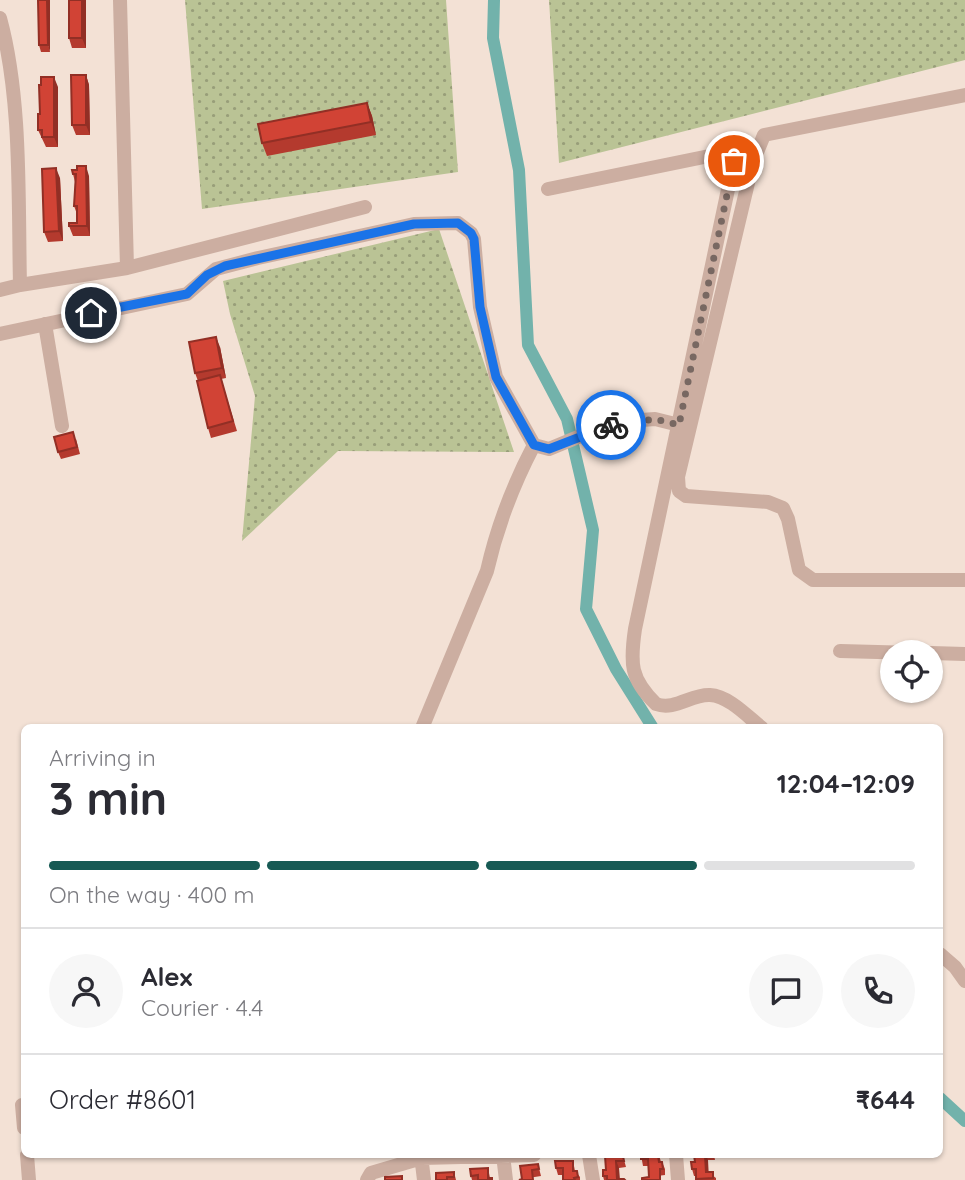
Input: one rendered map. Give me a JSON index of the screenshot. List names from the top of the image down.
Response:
{
  "page": {
    "heading": ["3 min", "Arriving in", "12:04–12:09"],
    "panel": [
      "Alex",
      "Courier · 4.4",
      "Order #8601",
      "₹644"
    ],
    "bar": "On the way · 400 m"
  }
}
